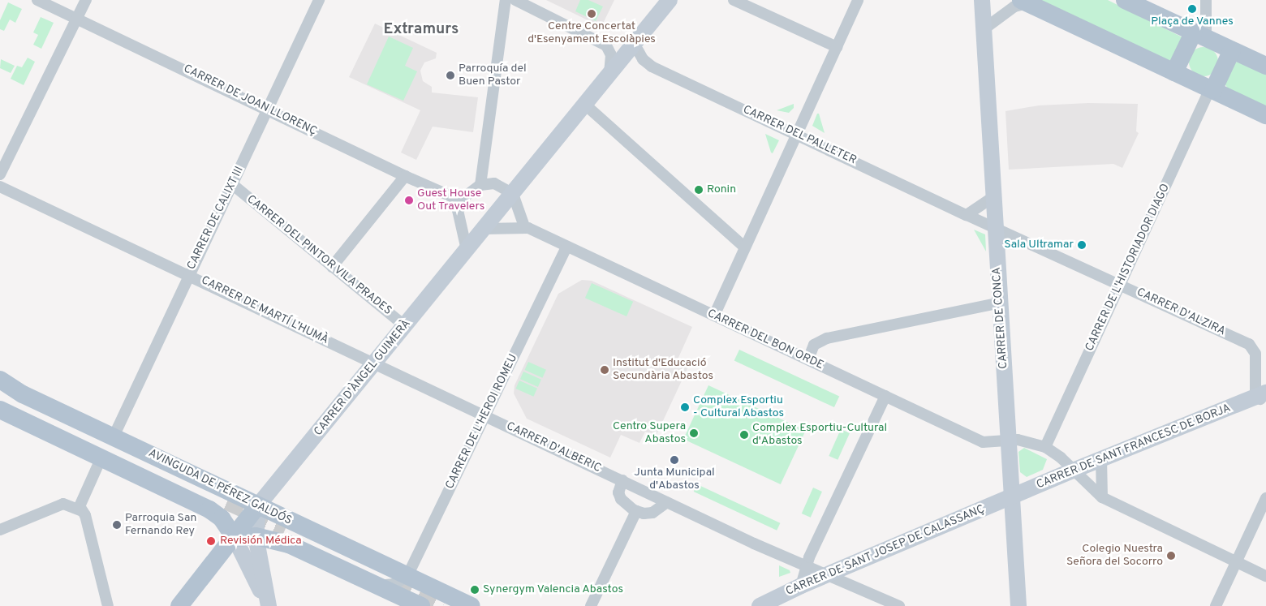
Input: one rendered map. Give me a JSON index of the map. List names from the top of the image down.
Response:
{
  "streets": {
    "main road": [
      "CARRER DE CONCA",
      "CARRER D'ÀNGEL GUIMERÀ",
      "CARRER DE SANT FRANCESC DE BORJA",
      "AVINGUDA DE PÉREZ GALDÓS",
      "CARRER DE SANT JOSEP DE CALASSANÇ"
    ],
    "street": [
      "CARRER DE JOAN LLORENÇ",
      "CARRER DEL PALLETER",
      "CARRER DE CALIXT III",
      "CARRER DEL PINTOR VILA PRADES",
      "CARRER DE L'HISTORIADOR DIAGO",
      "CARRER DE MARTÍ L’HUMÀ",
      "CARRER D'ALZIRA",
      "CARRER DEL BON ORDE",
      "CARRER DE L'HEROI ROMEU",
      "CARRER D'ALBERIC"
    ]
  },
  "crossings": [
    ["CARRER DE JOAN LLORENÇ", "CARRER DE CALIXT III"],
    ["CARRER DEL PALLETER", "CARRER D'ALZIRA"],
    ["CARRER DEL PALLETER", "CARRER DE CONCA"],
    ["CARRER DEL PALLETER", "CARRER D'ÀNGEL GUIMERÀ"],
    ["CARRER DE CALIXT III", "CARRER DEL PINTOR VILA PRADES"],
    ["CARRER DE CALIXT III", "CARRER DE MARTÍ L’HUMÀ"],
    ["CARRER DE CALIXT III", "AVINGUDA DE PÉREZ GALDÓS"],
    ["CARRER DEL PINTOR VILA PRADES", "CARRER D'ÀNGEL GUIMERÀ"],
    ["CARRER DE L'HISTORIADOR DIAGO", "CARRER D'ALZIRA"],
    ["CARRER DE L'HISTORIADOR DIAGO", "CARRER DEL BON ORDE"],
    ["CARRER DE MARTÍ L’HUMÀ", "CARRER D'ÀNGEL GUIMERÀ"],
    ["CARRER DE MARTÍ L’HUMÀ", "CARRER D'ALBERIC"],
    ["CARRER D'ALZIRA", "CARRER DE CONCA"],
    ["CARRER D'ALZIRA", "CARRER DE SANT FRANCESC DE BORJA"],
    ["CARRER DE CONCA", "CARRER DEL BON ORDE"],
    ["CARRER DE CONCA", "CARRER DE SANT FRANCESC DE BORJA"],
    ["CARRER DE CONCA", "CARRER DE SANT JOSEP DE CALASSANÇ"],
    ["CARRER DEL BON ORDE", "CARRER DE L'HEROI ROMEU"],
    ["CARRER D'ÀNGEL GUIMERÀ", "CARRER D'ALBERIC"],
    ["CARRER D'ÀNGEL GUIMERÀ", "AVINGUDA DE PÉREZ GALDÓS"],
    ["CARRER DE L'HEROI ROMEU", "CARRER D'ALBERIC"],
    ["CARRER DE L'HEROI ROMEU", "AVINGUDA DE PÉREZ GALDÓS"],
    ["CARRER DE SANT FRANCESC DE BORJA", "CARRER DE SANT JOSEP DE CALASSANÇ"],
    ["CARRER D'ALBERIC", "CARRER DE SANT JOSEP DE CALASSANÇ"]
  ],
  "districts": ["Extramurs"],
  "places": [
    "Plaça de Vannes",
    "Centre Concertat d'Esenyament Escolàpies",
    "Parroquía del Buen Pastor",
    "Ronin",
    "Guest House Out Travelers",
    "Sala Ultramar",
    "Institut d'Educació Secundària Abastos",
    "Complex Esportiu - Cultural Abastos",
    "Centro Supera Abastos",
    "Complex Esportiu-Cultural d'Abastos",
    "Junta Municipal d'Abastos",
    "Parroquia San Fernando Rey",
    "Revisión Médica",
    "Colegio Nuestra Señora del Socorro",
    "Synergym Valencia Abastos"
  ]
}
